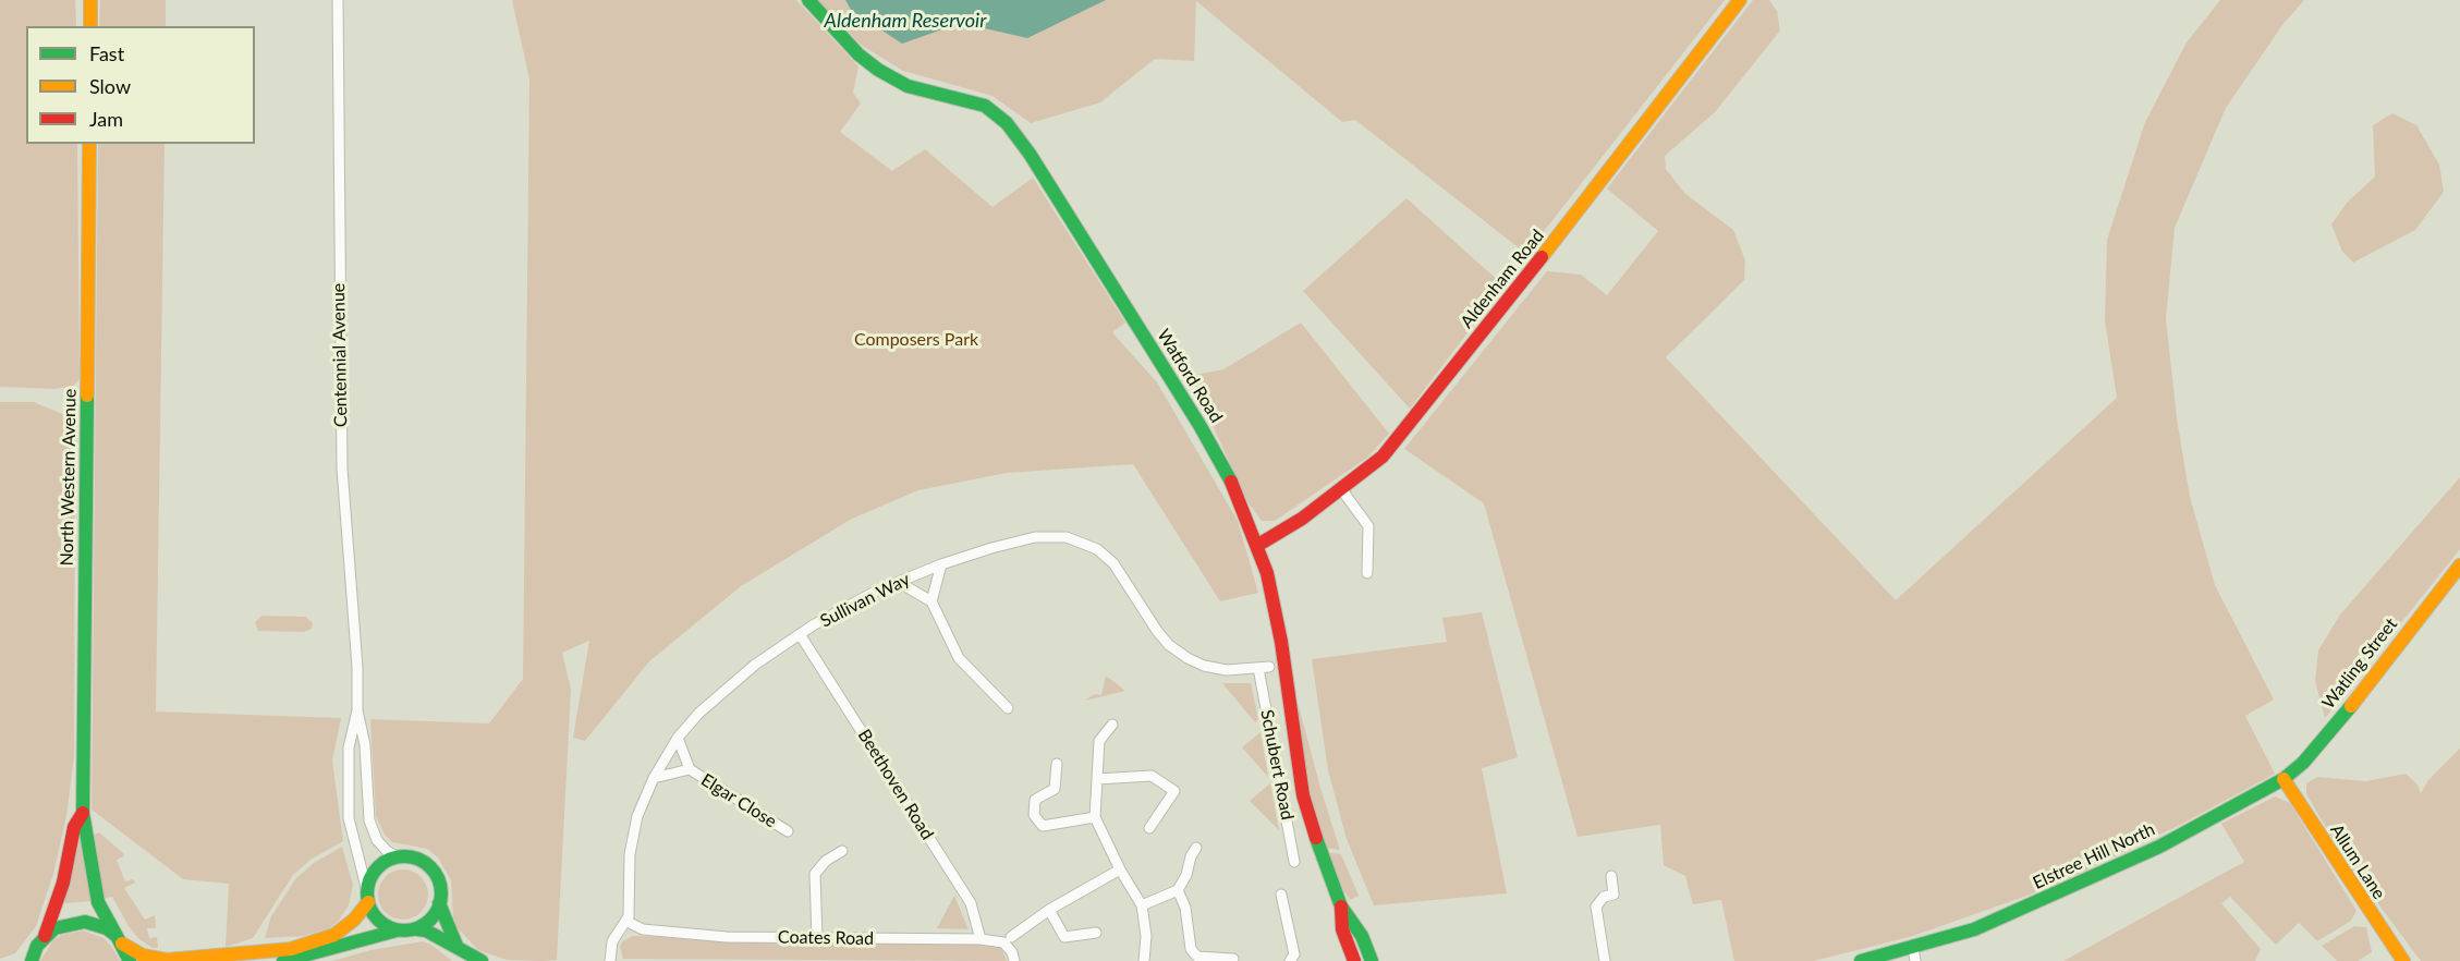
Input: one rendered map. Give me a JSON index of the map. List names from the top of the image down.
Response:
{
  "streets": {
    "main road": [
      "Aldenham Road",
      "Watford Road",
      "North Western Avenue",
      "Watling Street",
      "Elstree Hill North",
      "Allum Lane"
    ],
    "street": [
      "Centennial Avenue",
      "Sullivan Way",
      "Schubert Road",
      "Beethoven Road",
      "Elgar Close",
      "Coates Road"
    ]
  },
  "crossings": [
    ["Aldenham Road", "Watford Road"],
    ["Sullivan Way", "Schubert Road"],
    ["Sullivan Way", "Beethoven Road"],
    ["Sullivan Way", "Elgar Close"],
    ["Sullivan Way", "Coates Road"],
    ["Watling Street", "Elstree Hill North"],
    ["Watling Street", "Allum Lane"],
    ["Beethoven Road", "Coates Road"],
    ["Elstree Hill North", "Allum Lane"]
  ],
  "water": ["Aldenham Reservoir"],
  "parks": ["Composers Park"],
  "legend": ["Fast", "Slow", "Jam"]
}
